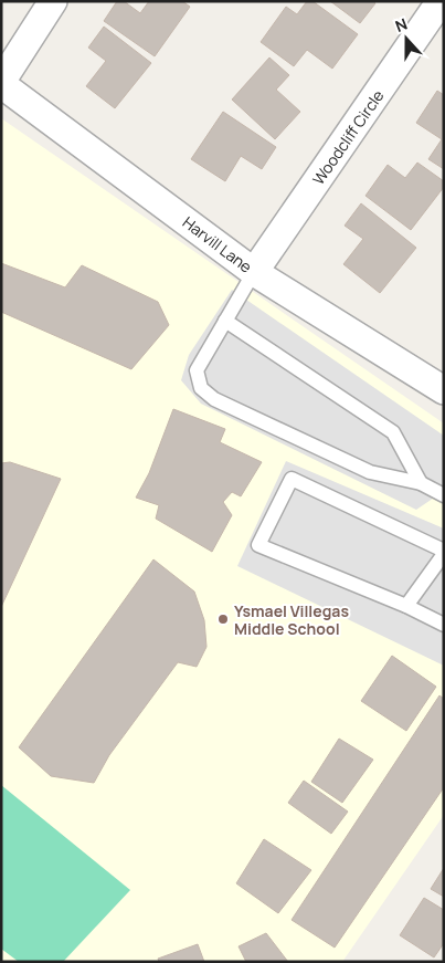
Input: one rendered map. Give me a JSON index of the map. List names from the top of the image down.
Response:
{
  "streets": {
    "street": ["Woodcliff Circle", "Harvill Lane"]
  },
  "crossings": [
    ["Woodcliff Circle", "Harvill Lane"]
  ],
  "places": ["Ysmael Villegas Middle School"],
  "north": "top"
}
